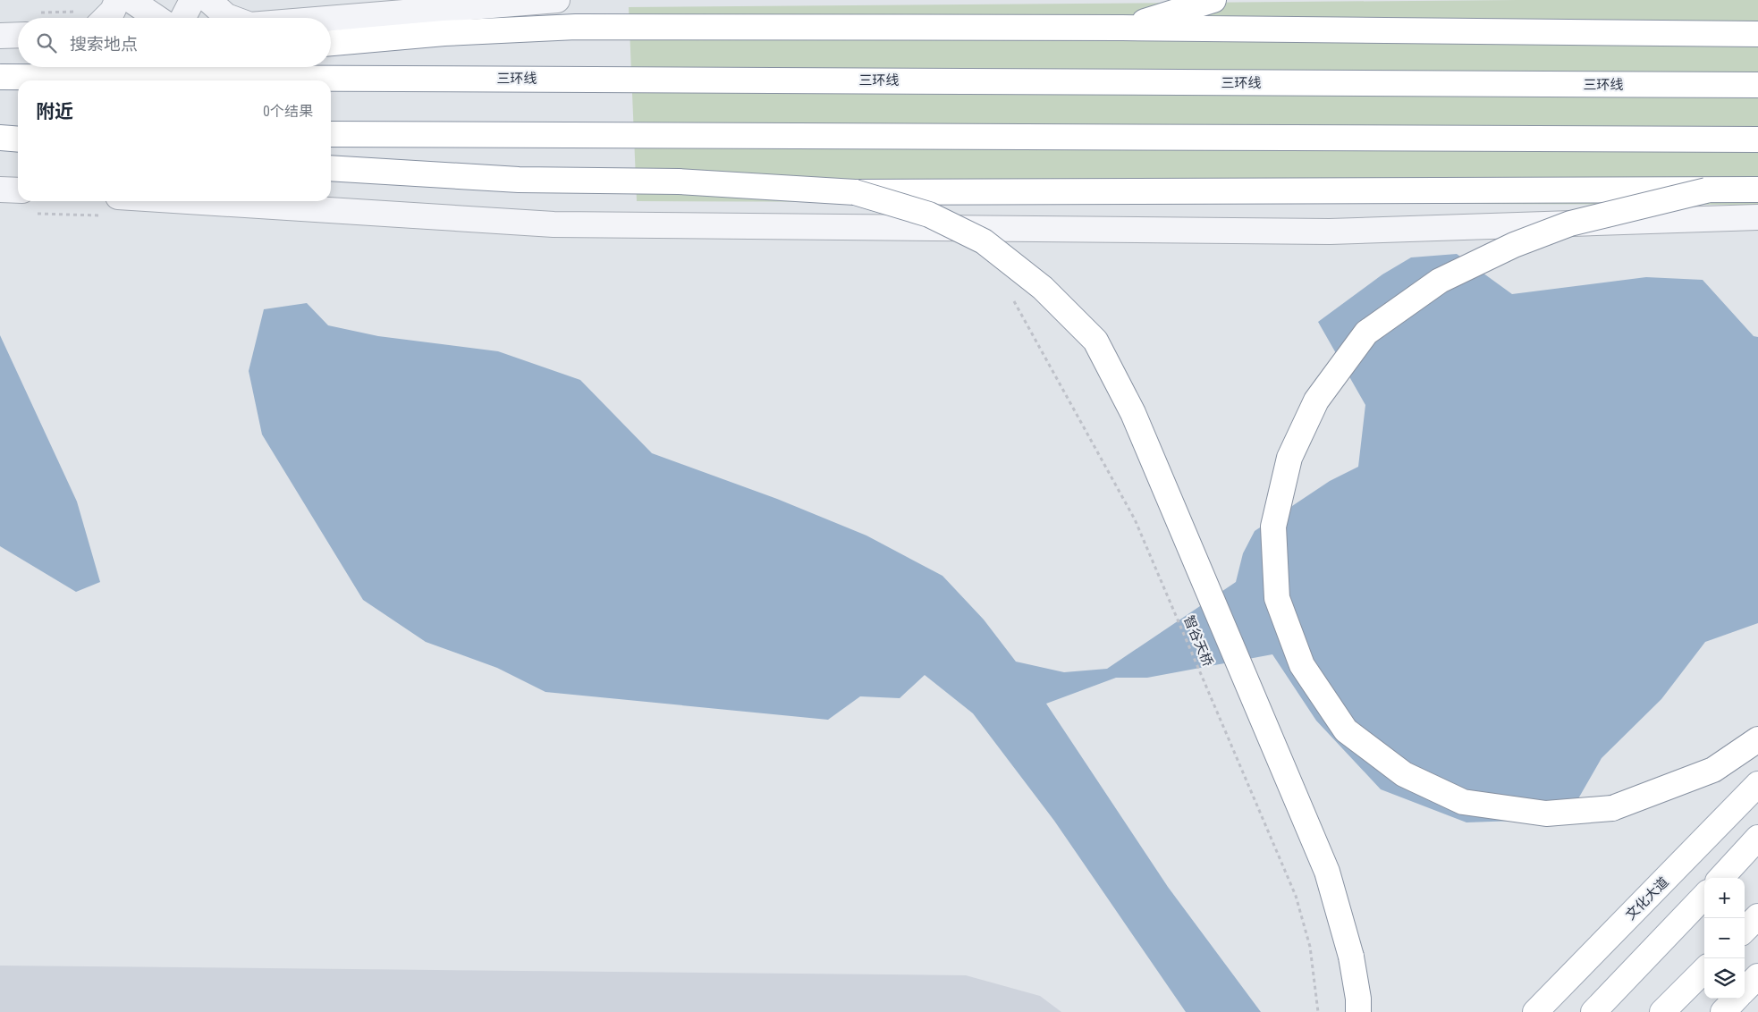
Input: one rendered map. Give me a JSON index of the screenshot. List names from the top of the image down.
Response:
{
  "streets": {
    "main road": ["三环线", "文化大道"],
    "path": ["智谷天桥"]
  },
  "page": {
    "search": "搜索地点",
    "heading": ["附近", "0个结果"],
    "map_buttons": ["+", "−"]
  }
}
